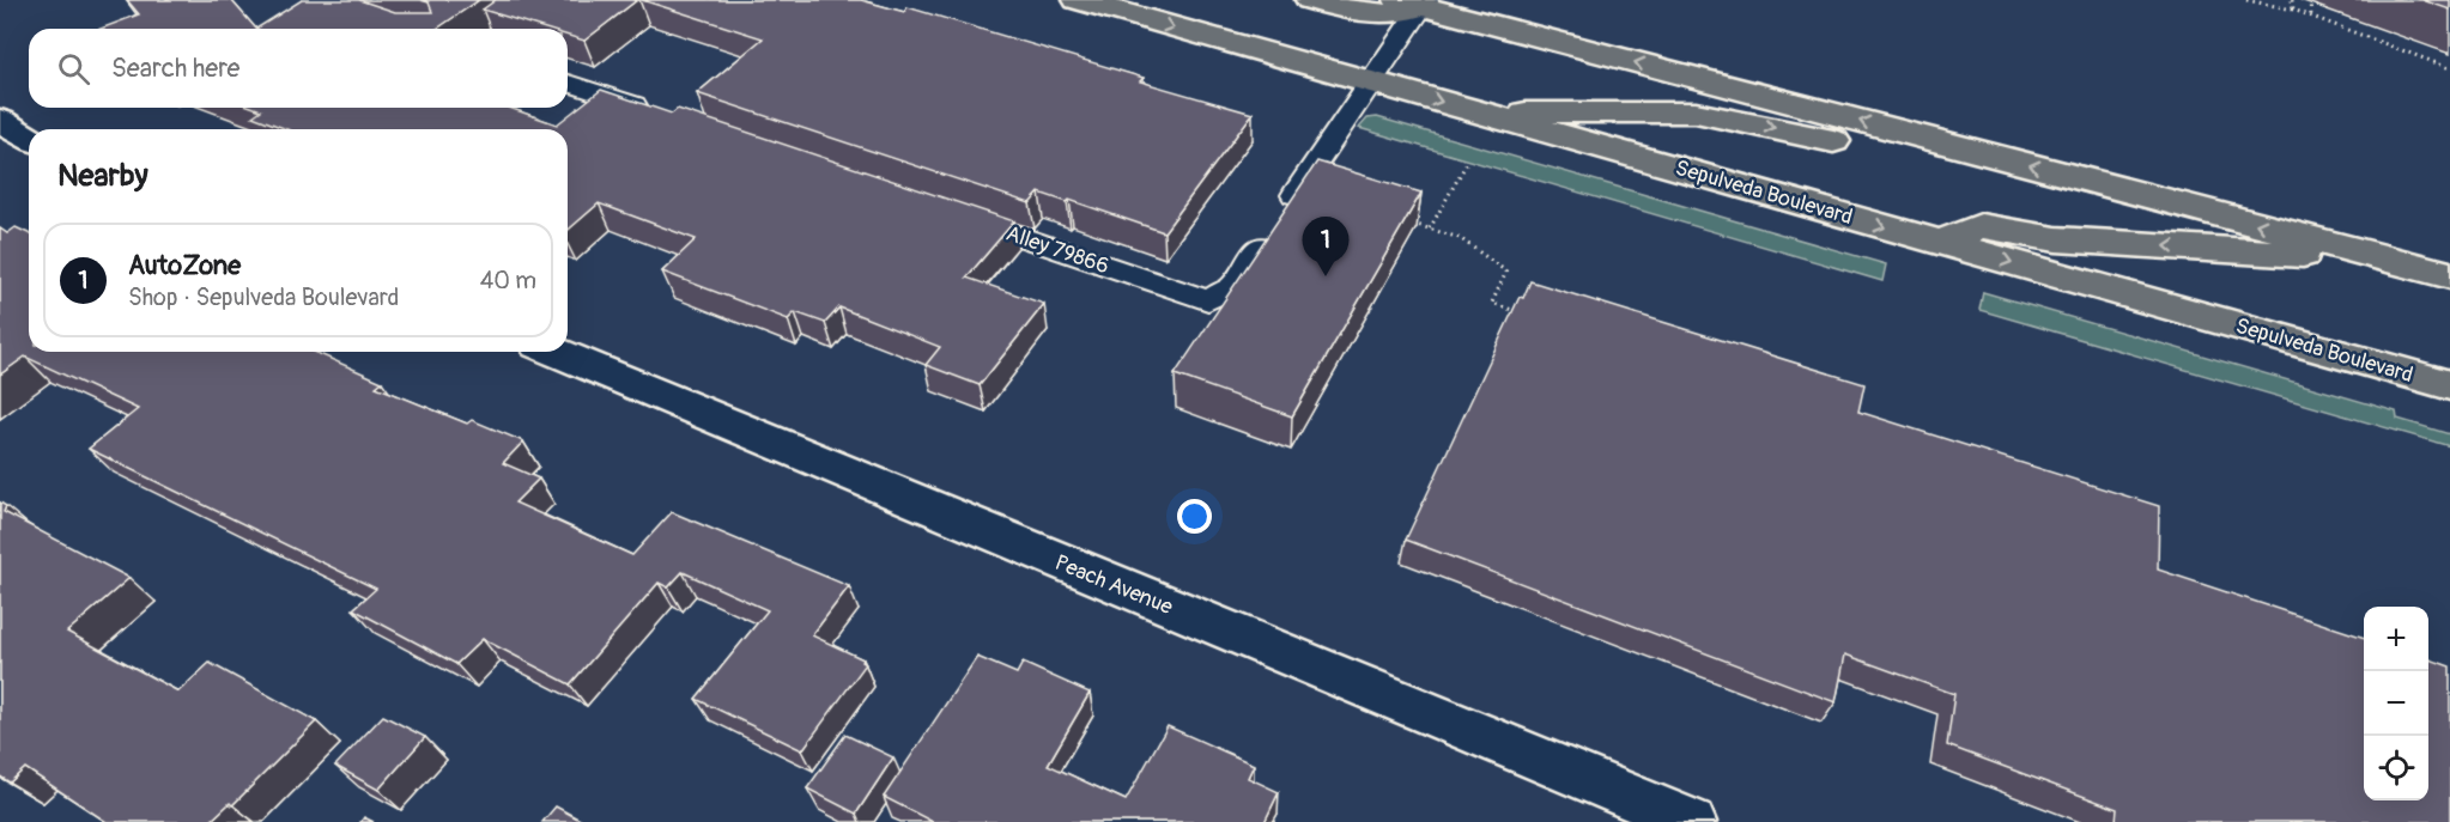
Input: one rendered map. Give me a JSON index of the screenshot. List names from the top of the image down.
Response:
{
  "streets": {
    "main road": ["Sepulveda Boulevard"],
    "street": ["Peach Avenue"],
    "lane": ["Alley 79866"]
  },
  "crossings": [
    ["Sepulveda Boulevard", "Alley 79866"]
  ],
  "page": {
    "search": "Search here",
    "heading": "Nearby",
    "pins": "1",
    "list": [
      {
        "mark": "1",
        "name": "AutoZone",
        "note": "Shop · Sepulveda Boulevard",
        "value": "40 m"
      }
    ],
    "map_buttons": ["+", "−"]
  }
}
